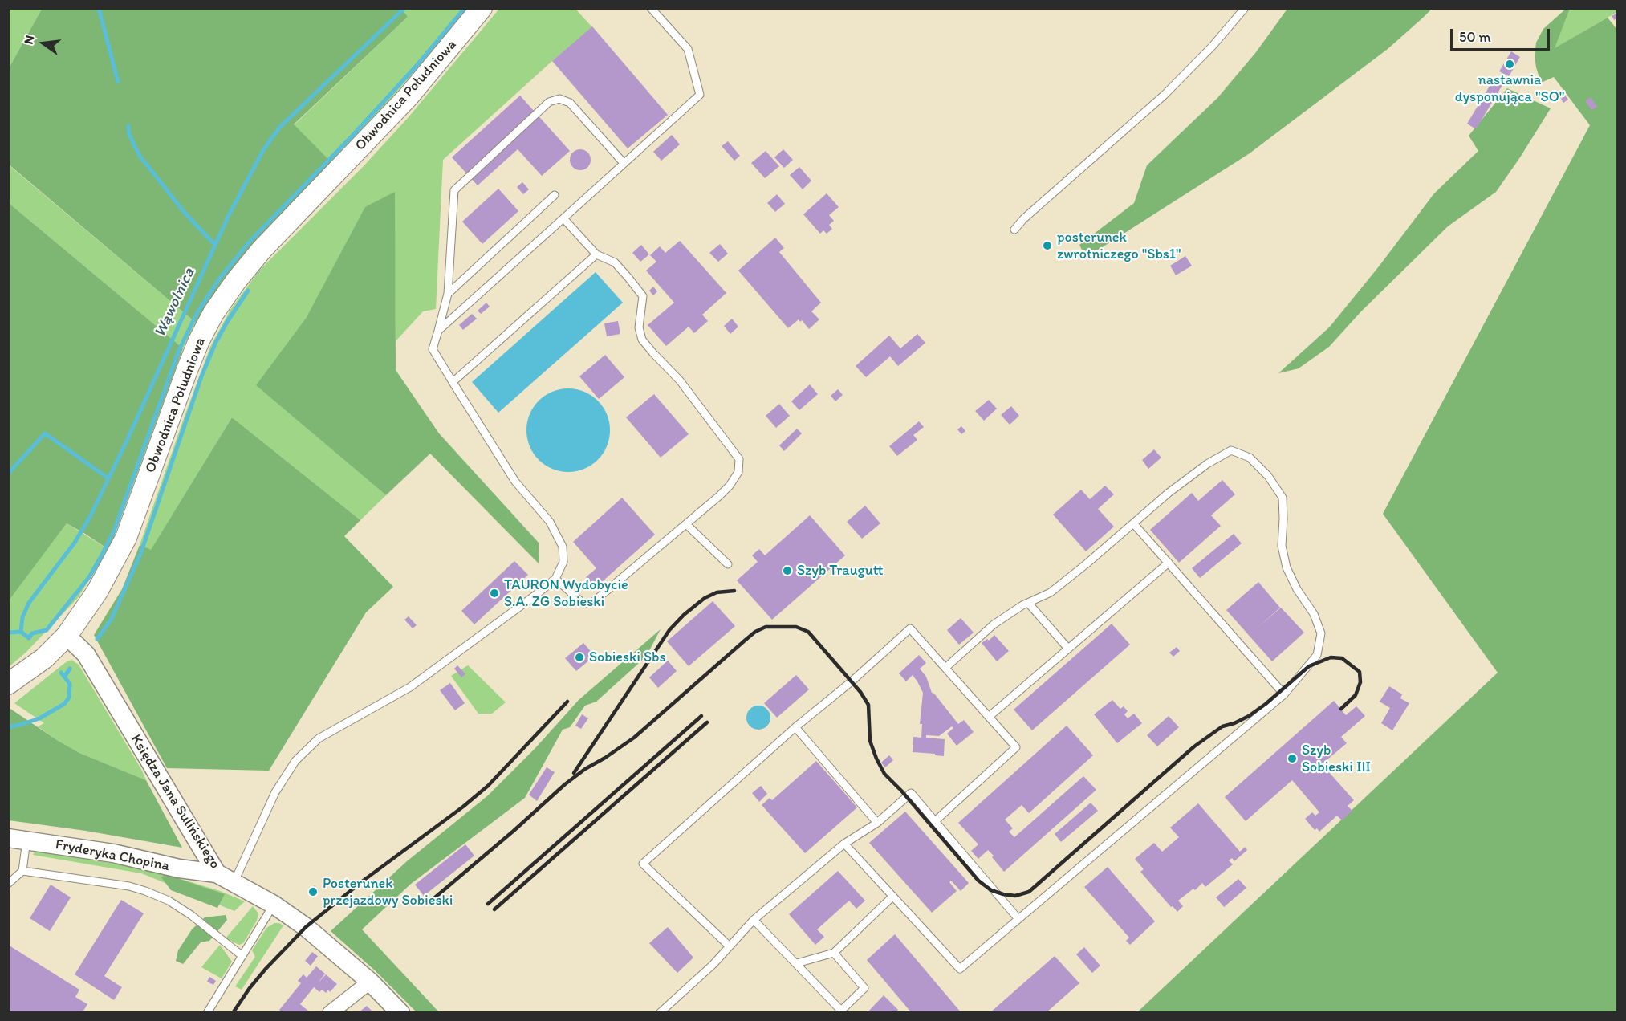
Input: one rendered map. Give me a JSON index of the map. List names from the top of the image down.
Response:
{
  "streets": {
    "main road": ["Obwodnica Południowa"],
    "street": ["Księdza Jana Sulińskiego", "Fryderyka Chopina"]
  },
  "crossings": [
    ["Obwodnica Południowa", "Księdza Jana Sulińskiego"],
    ["Księdza Jana Sulińskiego", "Fryderyka Chopina"]
  ],
  "water": ["Wąwolnica"],
  "places": [
    "nastawnia dysponująca \"SO\"",
    "posterunek zwrotniczego \"Sbs1\"",
    "Szyb Traugutt",
    "TAURON Wydobycie S.A. ZG Sobieski",
    "Sobieski Sbs",
    "Szyb Sobieski III",
    "Posterunek przejazdowy Sobieski"
  ],
  "scale_bar": "50 m",
  "north": "left"
}
